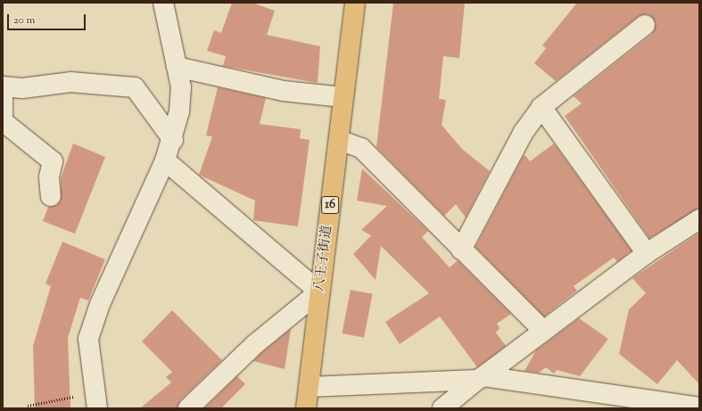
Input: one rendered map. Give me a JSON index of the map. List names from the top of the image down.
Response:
{
  "streets": {
    "highway": ["16", "八王子街道"]
  },
  "scale_bar": "20 m"
}
